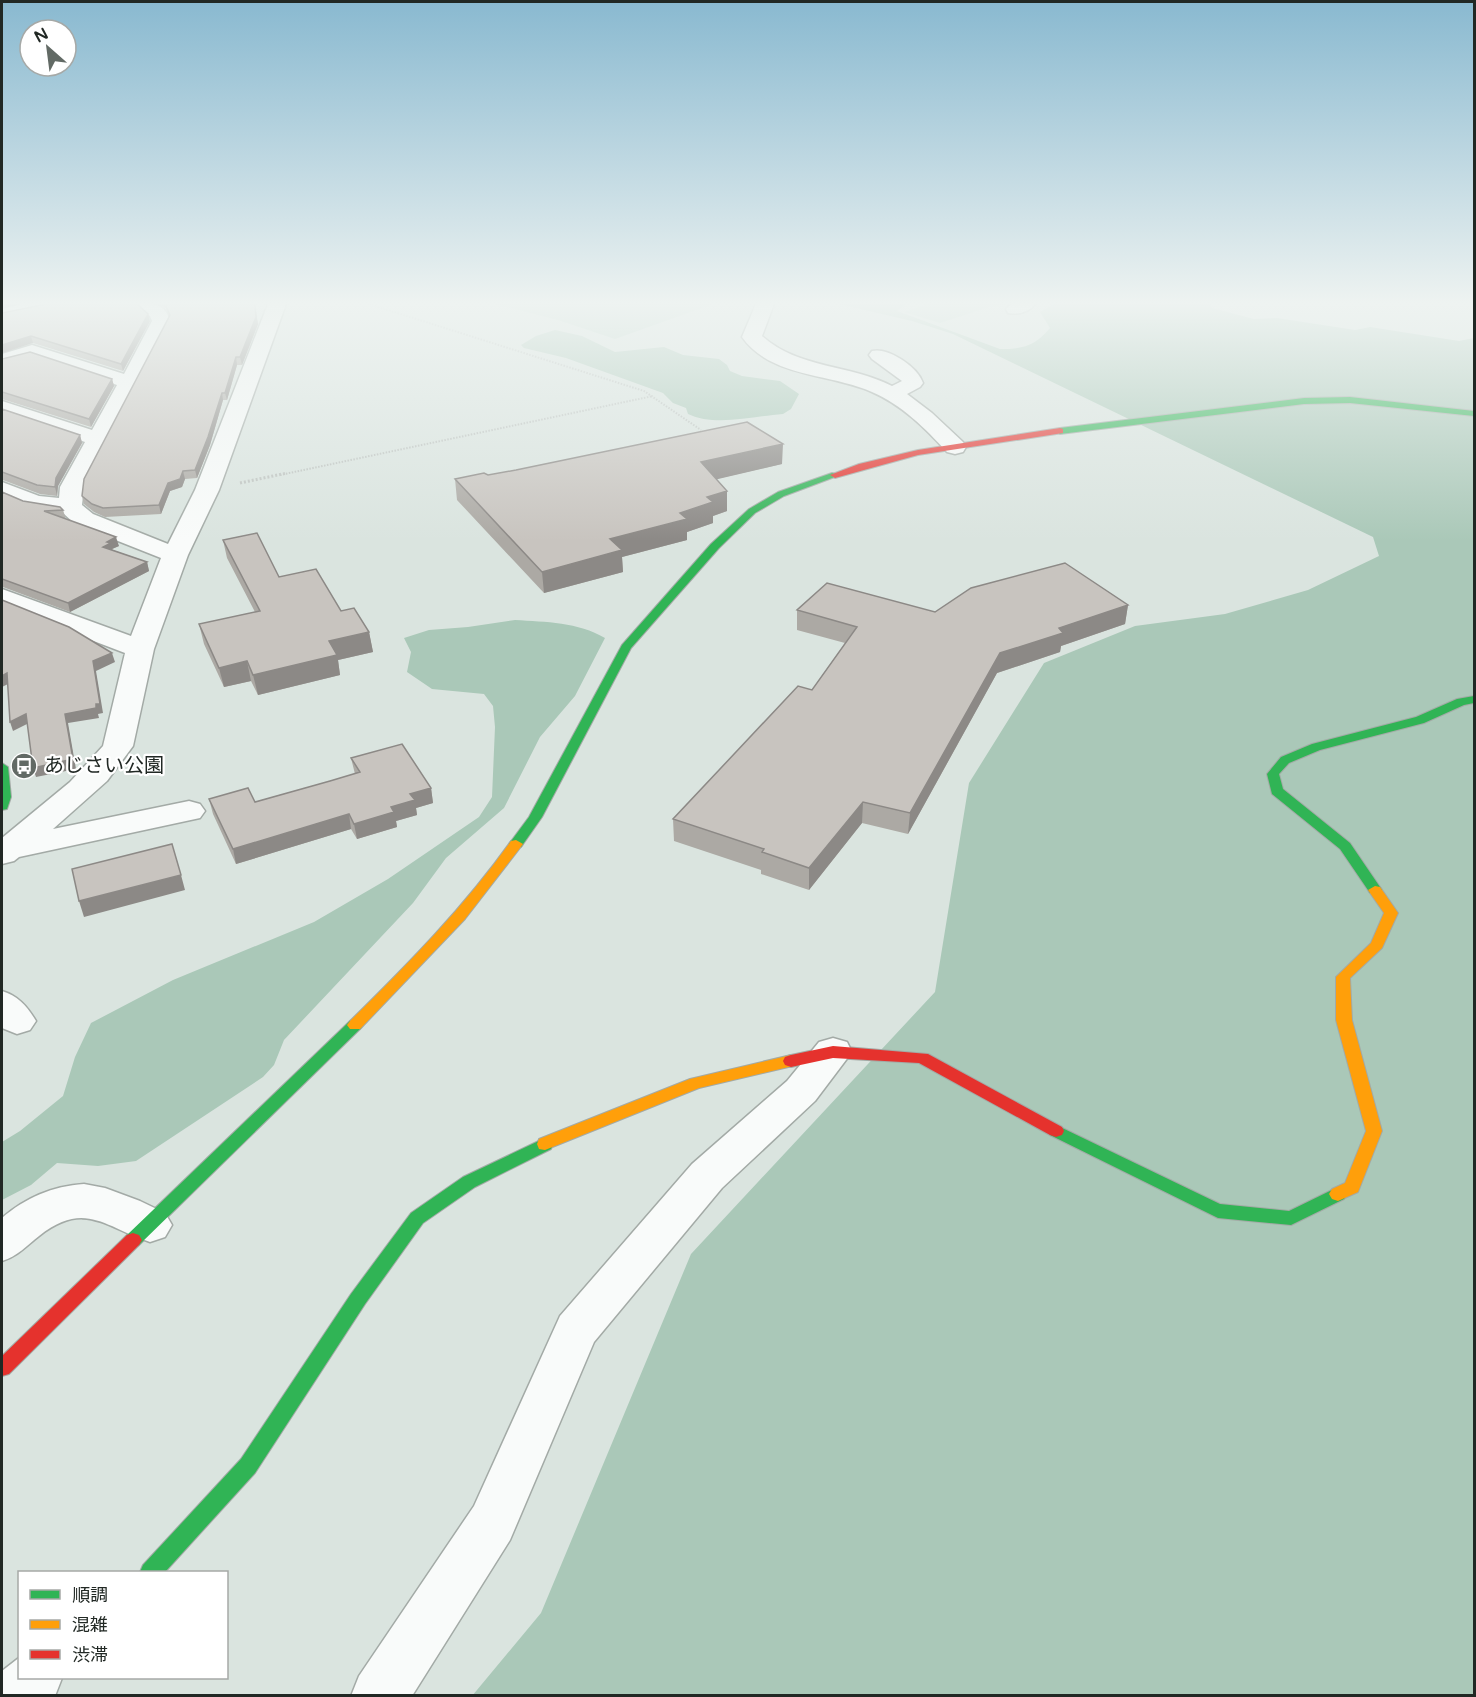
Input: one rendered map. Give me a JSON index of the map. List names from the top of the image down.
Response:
{
  "places": {
    "bus stop": ["あじさい公園"]
  },
  "legend": ["順調", "混雑", "渋滞"],
  "north": "top left"
}
